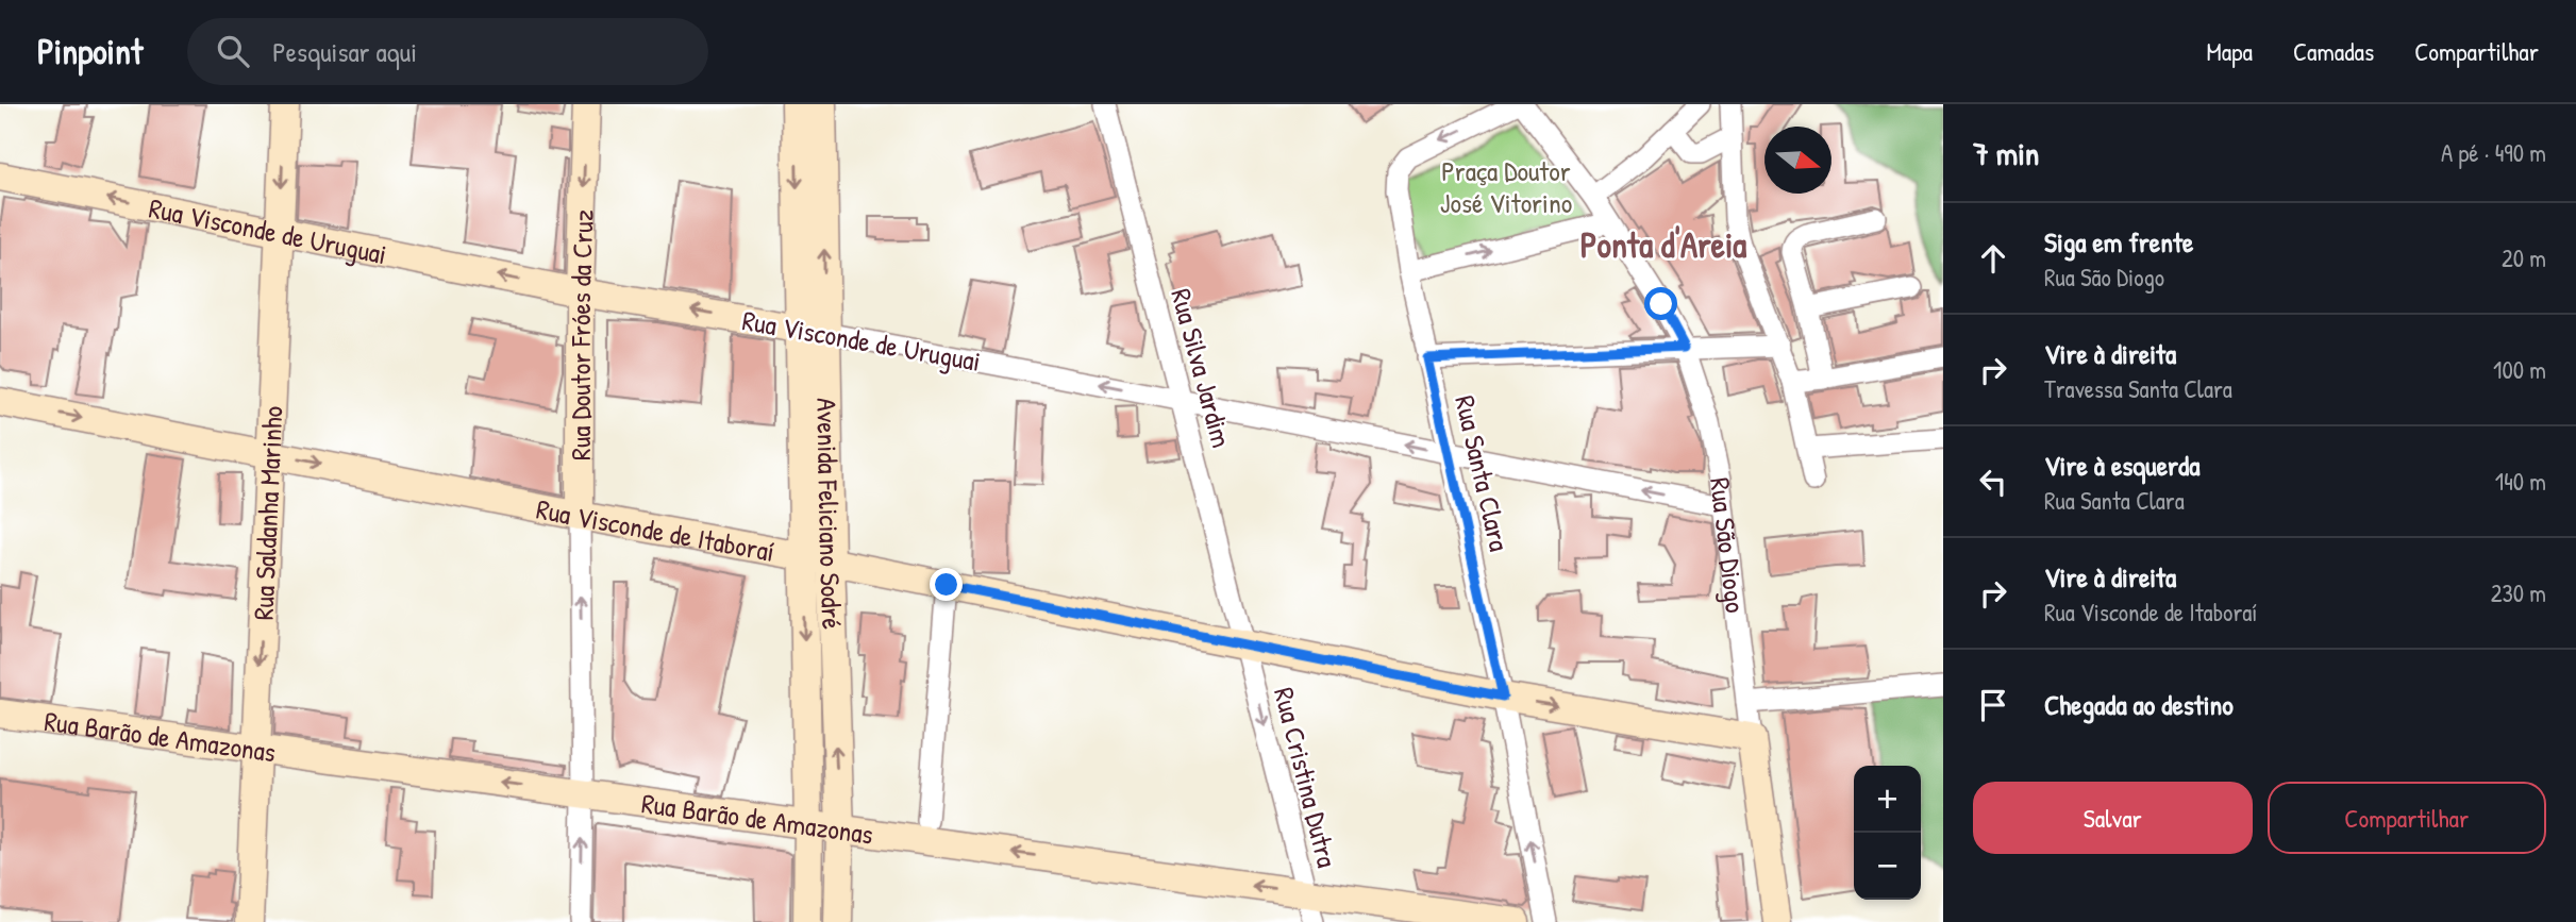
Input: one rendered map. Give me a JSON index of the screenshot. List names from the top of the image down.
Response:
{
  "streets": {
    "street": [
      "Rua Visconde de Uruguai",
      "Rua Doutor Fróes da Cruz",
      "Rua Silva Jardim",
      "Rua Santa Clara",
      "Rua Saldanha Marinho",
      "Avenida Feliciano Sodré",
      "Rua Visconde de Itaboraí",
      "Rua São Diogo",
      "Rua Barão de Amazonas",
      "Rua Cristina Dutra"
    ]
  },
  "crossings": [
    ["Rua Visconde de Uruguai", "Rua Doutor Fróes da Cruz"],
    ["Rua Visconde de Uruguai", "Rua Silva Jardim"],
    ["Rua Visconde de Uruguai", "Rua Santa Clara"],
    ["Rua Visconde de Uruguai", "Rua Saldanha Marinho"],
    ["Rua Visconde de Uruguai", "Avenida Feliciano Sodré"],
    ["Rua Visconde de Uruguai", "Rua São Diogo"],
    ["Rua Doutor Fróes da Cruz", "Rua Visconde de Itaboraí"],
    ["Rua Doutor Fróes da Cruz", "Rua Barão de Amazonas"],
    ["Rua Silva Jardim", "Rua Visconde de Itaboraí"],
    ["Rua Silva Jardim", "Rua Cristina Dutra"],
    ["Rua Santa Clara", "Rua Visconde de Itaboraí"],
    ["Rua Saldanha Marinho", "Rua Visconde de Itaboraí"],
    ["Rua Saldanha Marinho", "Rua Barão de Amazonas"],
    ["Avenida Feliciano Sodré", "Rua Visconde de Itaboraí"],
    ["Avenida Feliciano Sodré", "Rua Barão de Amazonas"],
    ["Rua Visconde de Itaboraí", "Rua São Diogo"],
    ["Rua Visconde de Itaboraí", "Rua Cristina Dutra"],
    ["Rua Barão de Amazonas", "Rua Cristina Dutra"]
  ],
  "one_way": [
    "Rua Visconde de Uruguai",
    "Rua Saldanha Marinho",
    "Rua Visconde de Itaboraí",
    "Rua Barão de Amazonas",
    "Rua Cristina Dutra"
  ],
  "districts": ["Ponta d'Areia"],
  "parks": ["Praça Doutor José Vitorino"],
  "north": "right",
  "page": {
    "header": "Pinpoint",
    "search": "Pesquisar aqui",
    "nav": ["Mapa", "Camadas", "Compartilhar"],
    "heading": ["7 min", "A pé · 490 m"],
    "list": [
      ["Siga em frente", "Rua São Diogo", "20 m"],
      ["Vire à direita", "Travessa Santa Clara", "100 m"],
      ["Vire à esquerda", "Rua Santa Clara", "140 m"],
      ["Vire à direita", "Rua Visconde de Itaboraí", "230 m"],
      "Chegada ao destino"
    ],
    "buttons": ["Salvar", "Compartilhar"],
    "map_buttons": ["+", "−"]
  }
}
